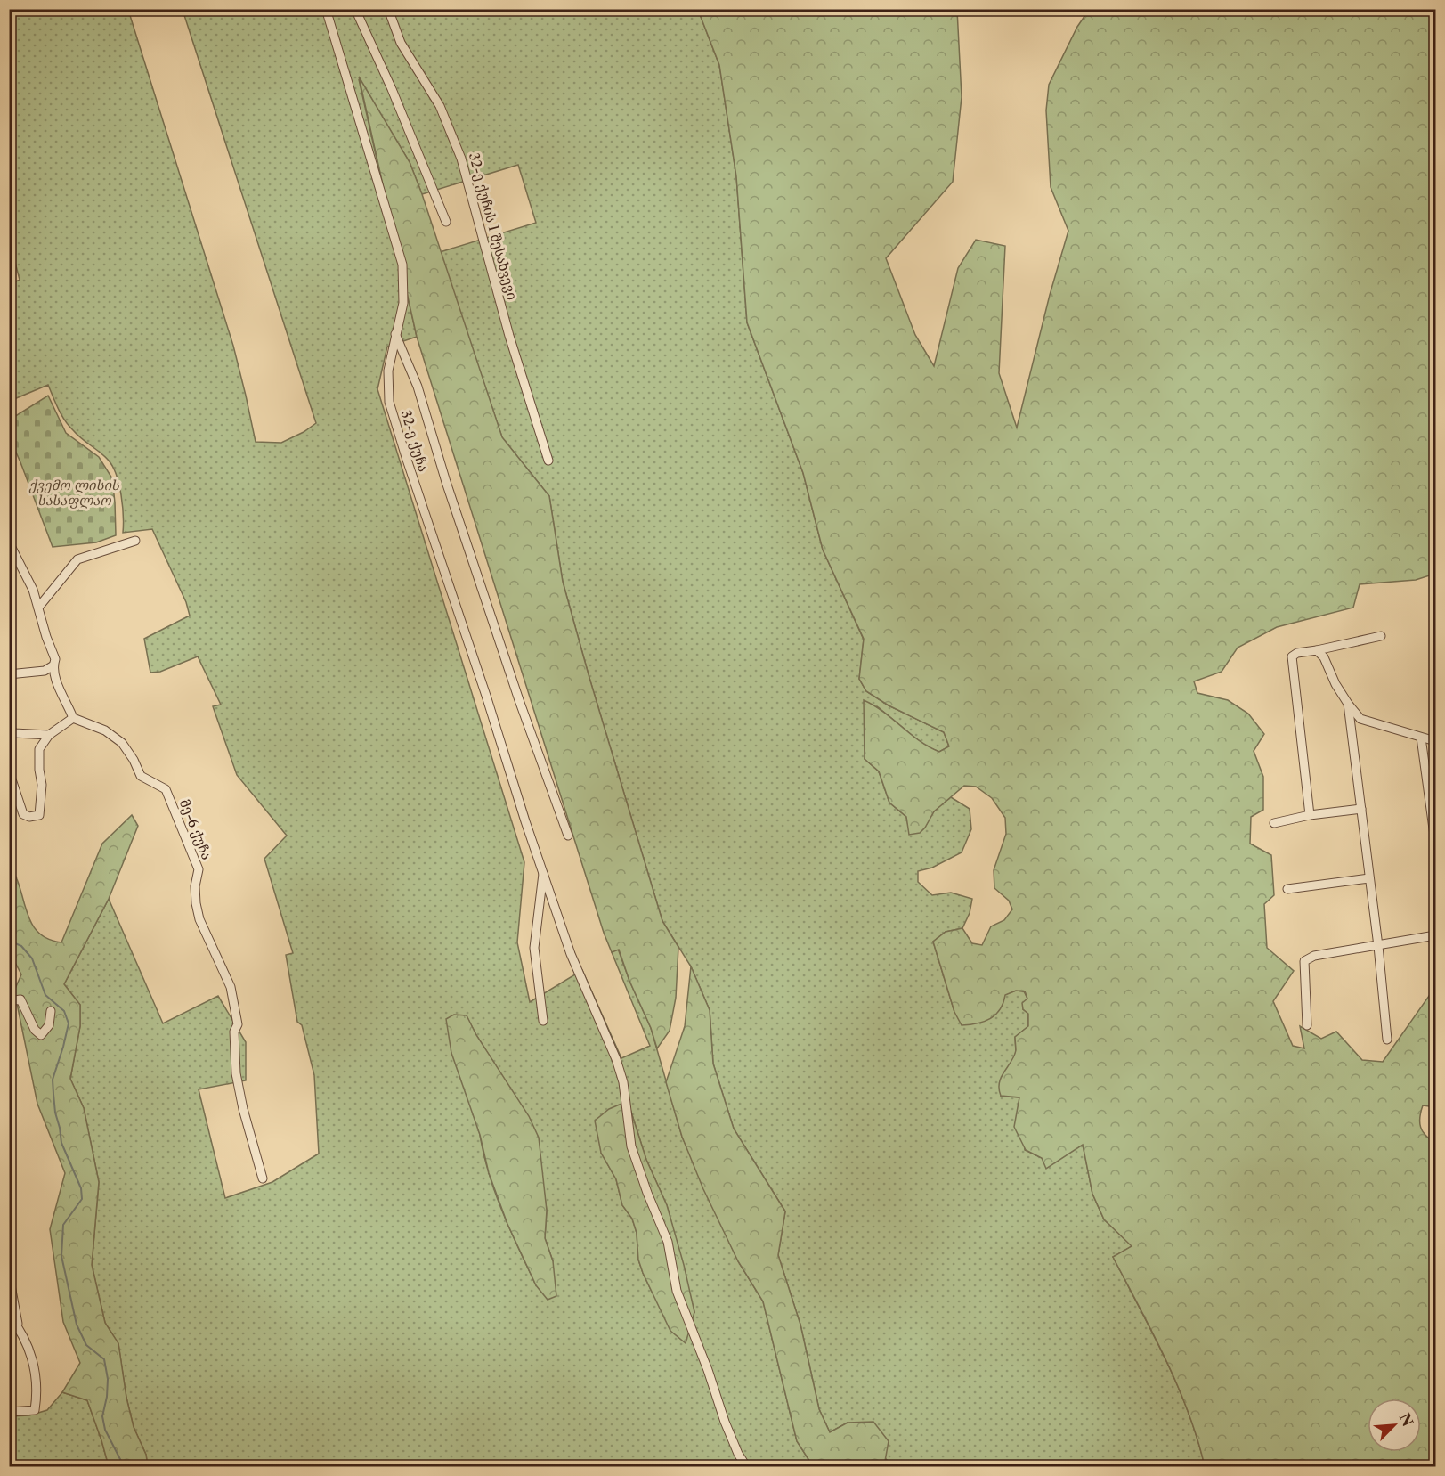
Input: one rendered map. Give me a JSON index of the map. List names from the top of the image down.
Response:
{
  "streets": {
    "street": ["32-ე ქუჩის I შესახვევი", "32-ე ქუჩა", "მე-6 ქუჩა"]
  },
  "parks": ["ქვემო ლისის სასაფლაო"],
  "north": "top right"
}
